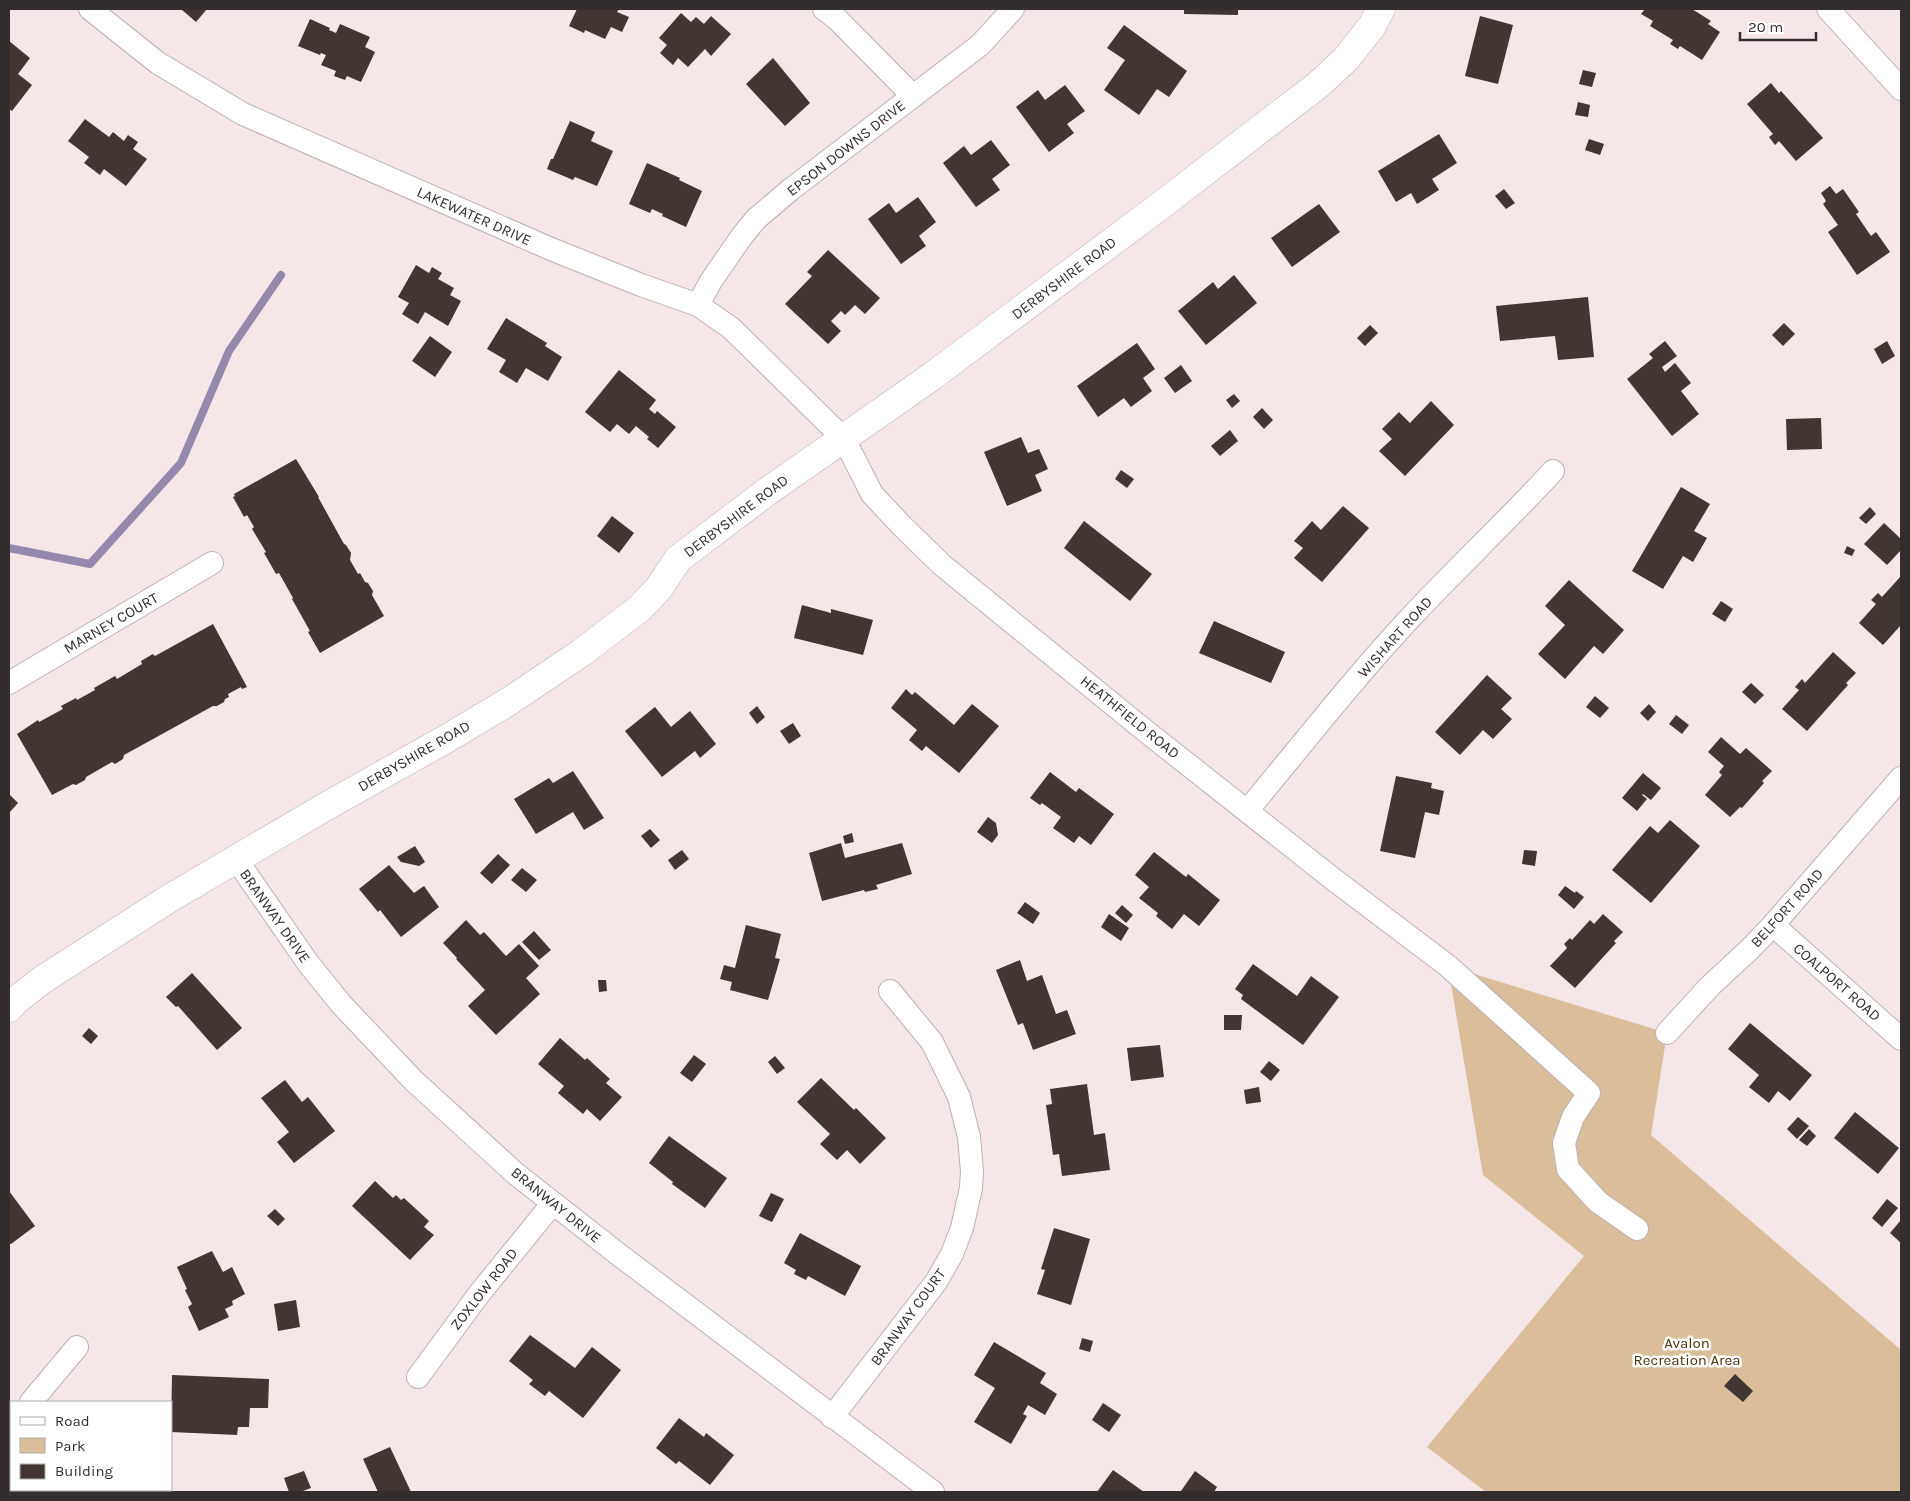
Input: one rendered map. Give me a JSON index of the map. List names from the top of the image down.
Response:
{
  "streets": {
    "street": [
      "EPSON DOWNS DRIVE",
      "LAKEWATER DRIVE",
      "DERBYSHIRE ROAD",
      "MARNEY COURT",
      "WISHART ROAD",
      "HEATHFIELD ROAD",
      "BELFORT ROAD",
      "BRANWAY DRIVE",
      "COALPORT ROAD",
      "ZOXLOW ROAD",
      "BRANWAY COURT"
    ]
  },
  "crossings": [
    ["EPSON DOWNS DRIVE", "LAKEWATER DRIVE"],
    ["LAKEWATER DRIVE", "DERBYSHIRE ROAD"],
    ["LAKEWATER DRIVE", "HEATHFIELD ROAD"],
    ["DERBYSHIRE ROAD", "HEATHFIELD ROAD"],
    ["DERBYSHIRE ROAD", "BRANWAY DRIVE"],
    ["WISHART ROAD", "HEATHFIELD ROAD"],
    ["BELFORT ROAD", "COALPORT ROAD"],
    ["BRANWAY DRIVE", "ZOXLOW ROAD"],
    ["BRANWAY DRIVE", "BRANWAY COURT"]
  ],
  "parks": ["Avalon Recreation Area"],
  "legend": ["Road", "Park", "Building"],
  "scale_bar": "20 m"
}
